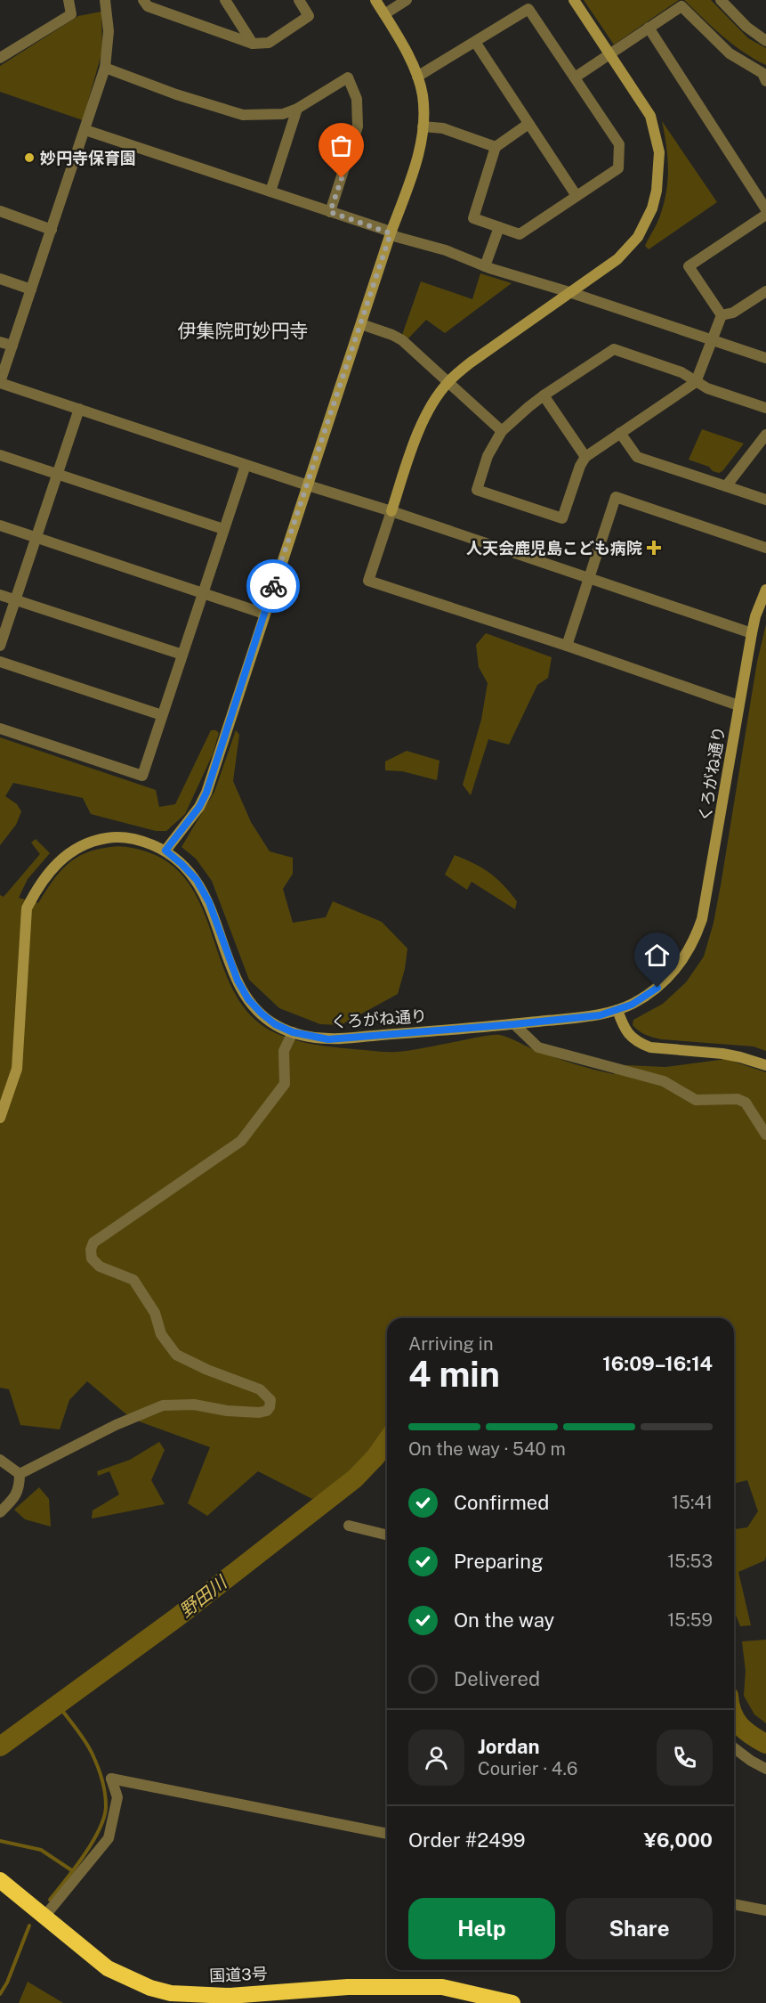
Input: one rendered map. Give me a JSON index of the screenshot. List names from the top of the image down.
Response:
{
  "streets": {
    "highway": ["国道3号"],
    "street": ["くろがね通り"]
  },
  "districts": ["伊集院町妙円寺"],
  "water": ["野田川"],
  "places": {
    "other": ["妙円寺保育園"],
    "health": ["人天会鹿児島こども病院"]
  },
  "page": {
    "heading": ["4 min", "Arriving in", "16:09–16:14"],
    "panel": [
      "Jordan",
      "Courier · 4.6",
      "Order #2499",
      "¥6,000"
    ],
    "bar": "On the way · 540 m",
    "list": [
      ["Confirmed", "15:41"],
      ["Preparing", "15:53"],
      ["On the way", "15:59"],
      "Delivered"
    ],
    "buttons": ["Help", "Share"]
  }
}
